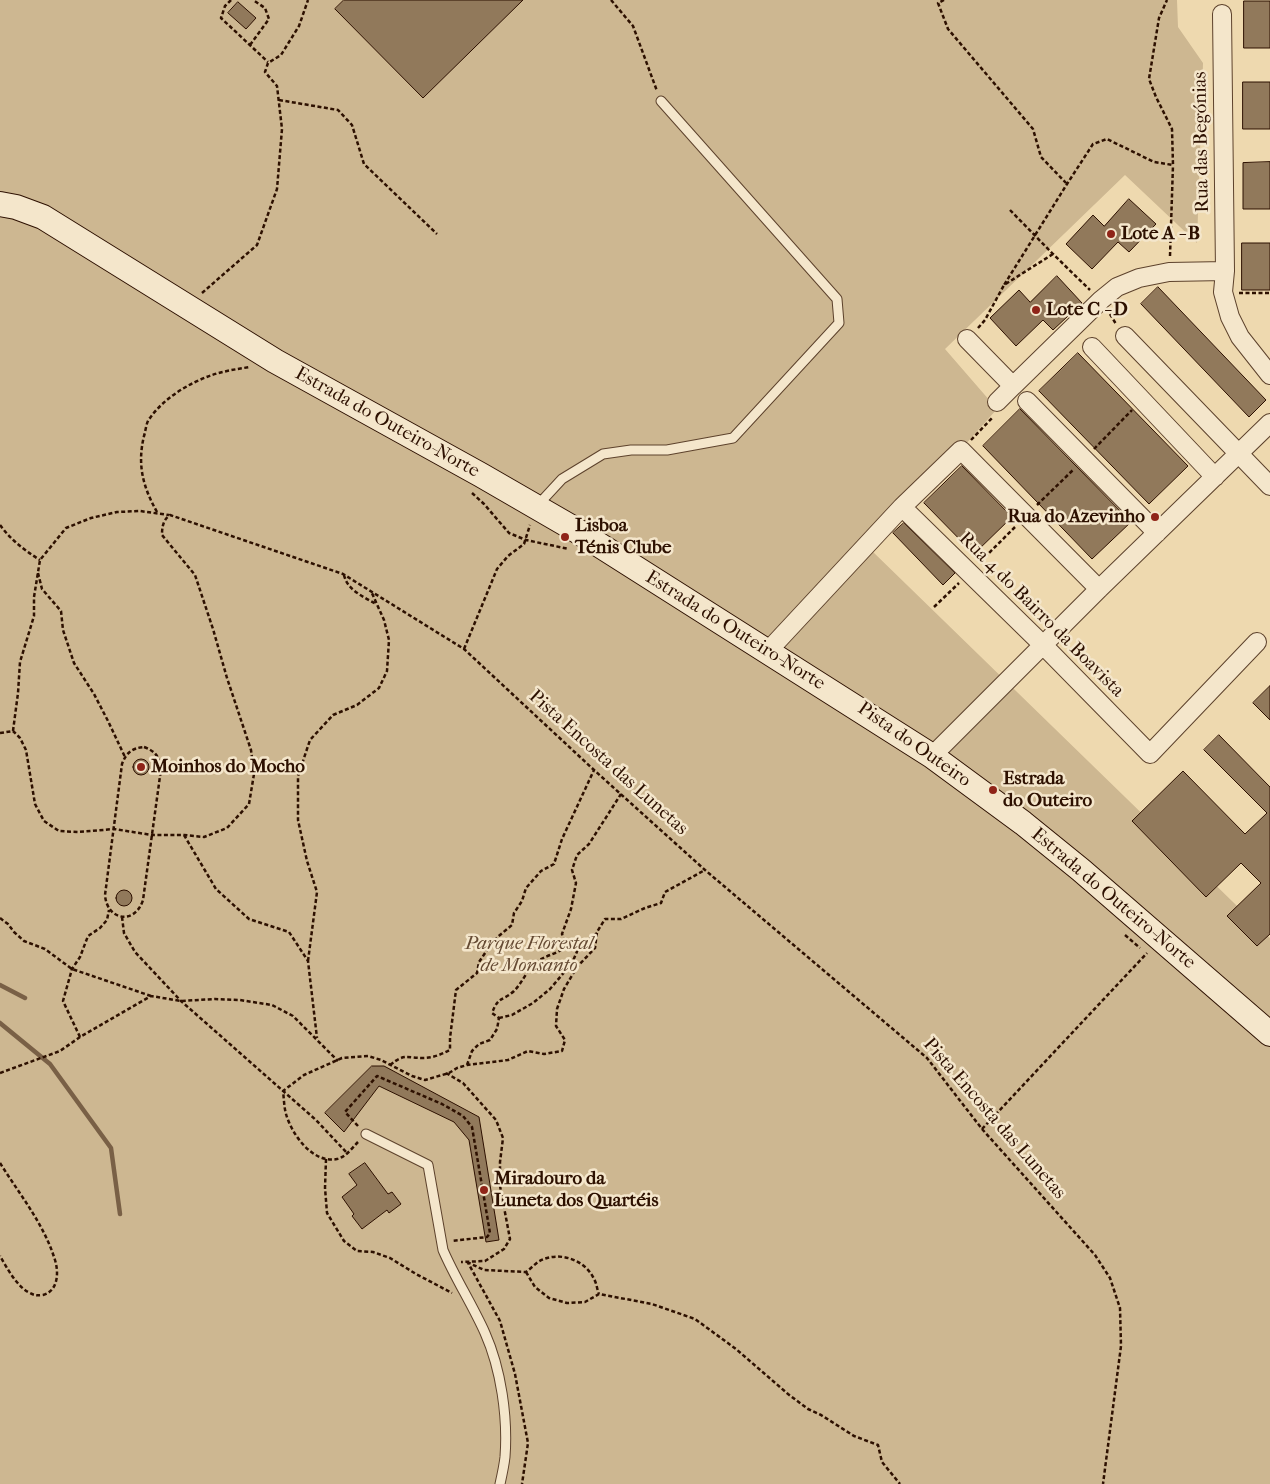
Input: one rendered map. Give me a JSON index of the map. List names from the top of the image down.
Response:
{
  "streets": {
    "street": ["Rua das Begónias", "Estrada do Outeiro-Norte", "Rua 4 do Bairro da Boavista"],
    "path": ["Pista Encosta das Lunetas"]
  },
  "parks": ["Parque Florestal de Monsanto"],
  "places": [
    "Lote A - B",
    "Lote C - D",
    "Rua do Azevinho",
    "Lisboa Ténis Clube",
    "Moinhos do Mocho",
    "Estrada do Outeiro",
    "Miradouro da Luneta dos Quartéis"
  ]
}
